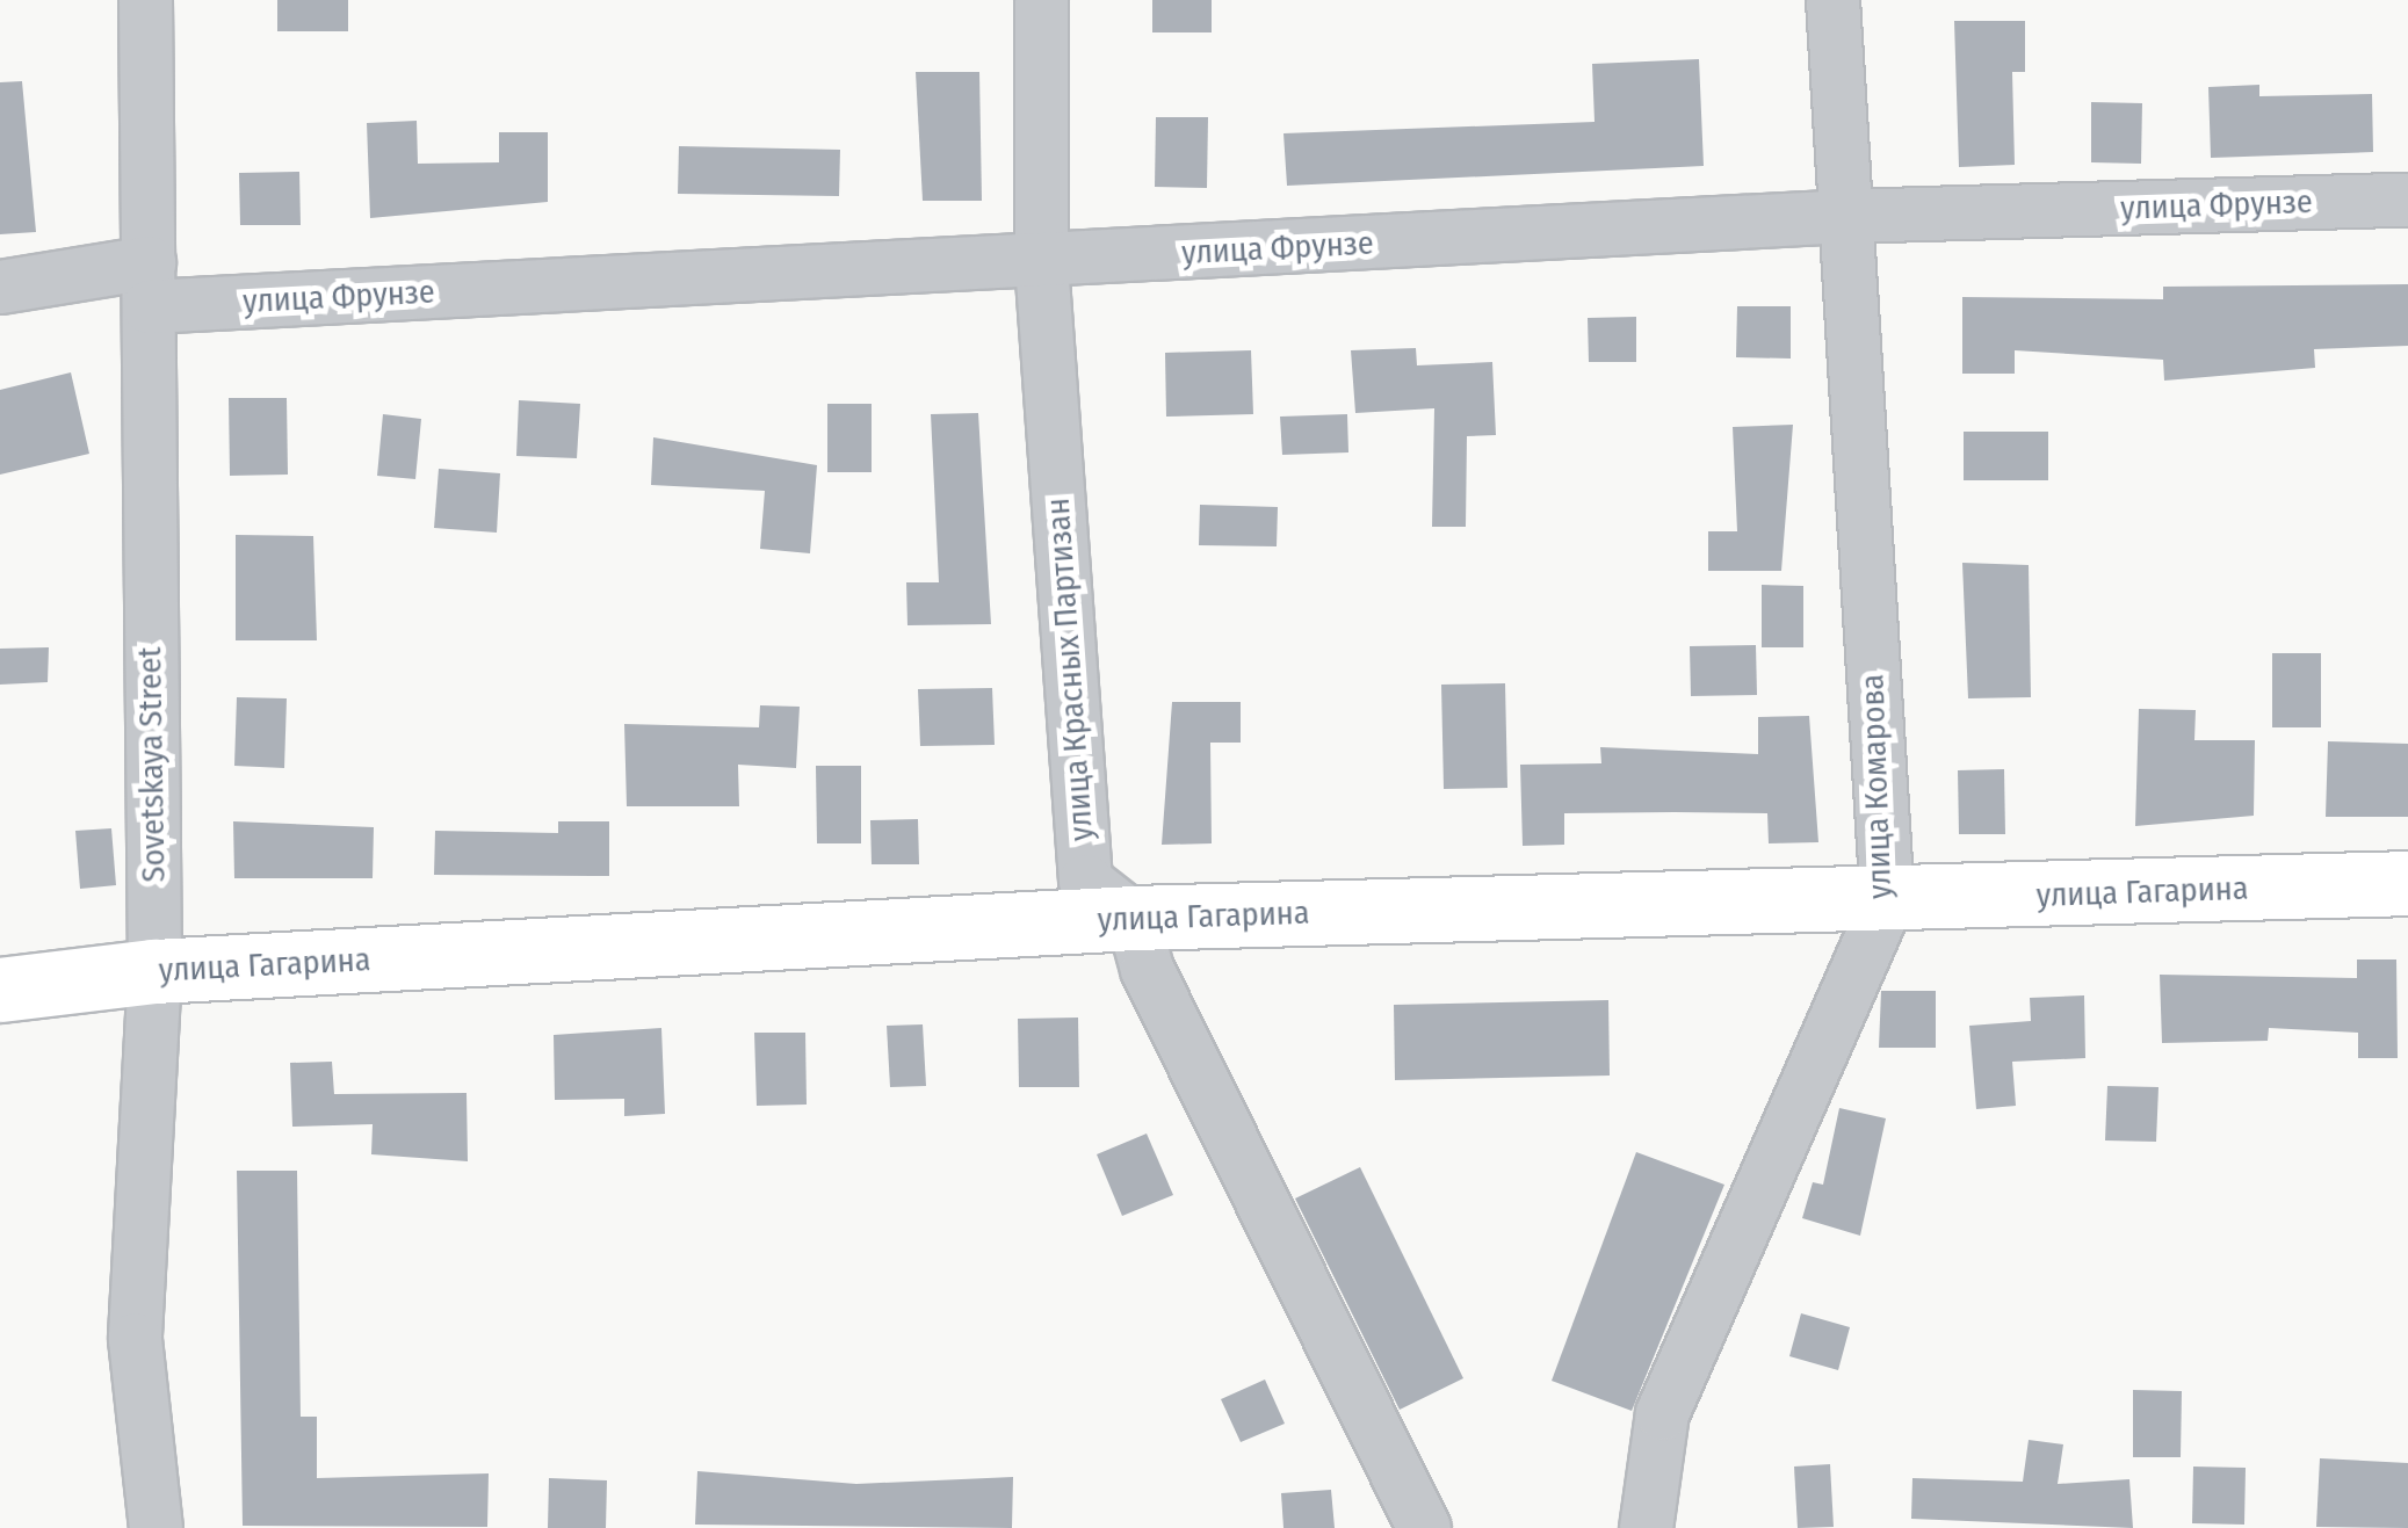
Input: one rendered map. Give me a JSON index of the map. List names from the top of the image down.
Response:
{
  "streets": {
    "main road": ["улица Гагарина"],
    "street": [
      "улица Фрунзе",
      "улица Красных Партизан",
      "Sovetskaya Street",
      "улица Комарова"
    ]
  },
  "crossings": [
    ["улица Фрунзе", "улица Красных Партизан"],
    ["улица Фрунзе", "Sovetskaya Street"],
    ["улица Фрунзе", "улица Комарова"],
    ["улица Красных Партизан", "улица Гагарина"],
    ["Sovetskaya Street", "улица Гагарина"],
    ["улица Комарова", "улица Гагарина"]
  ]
}
